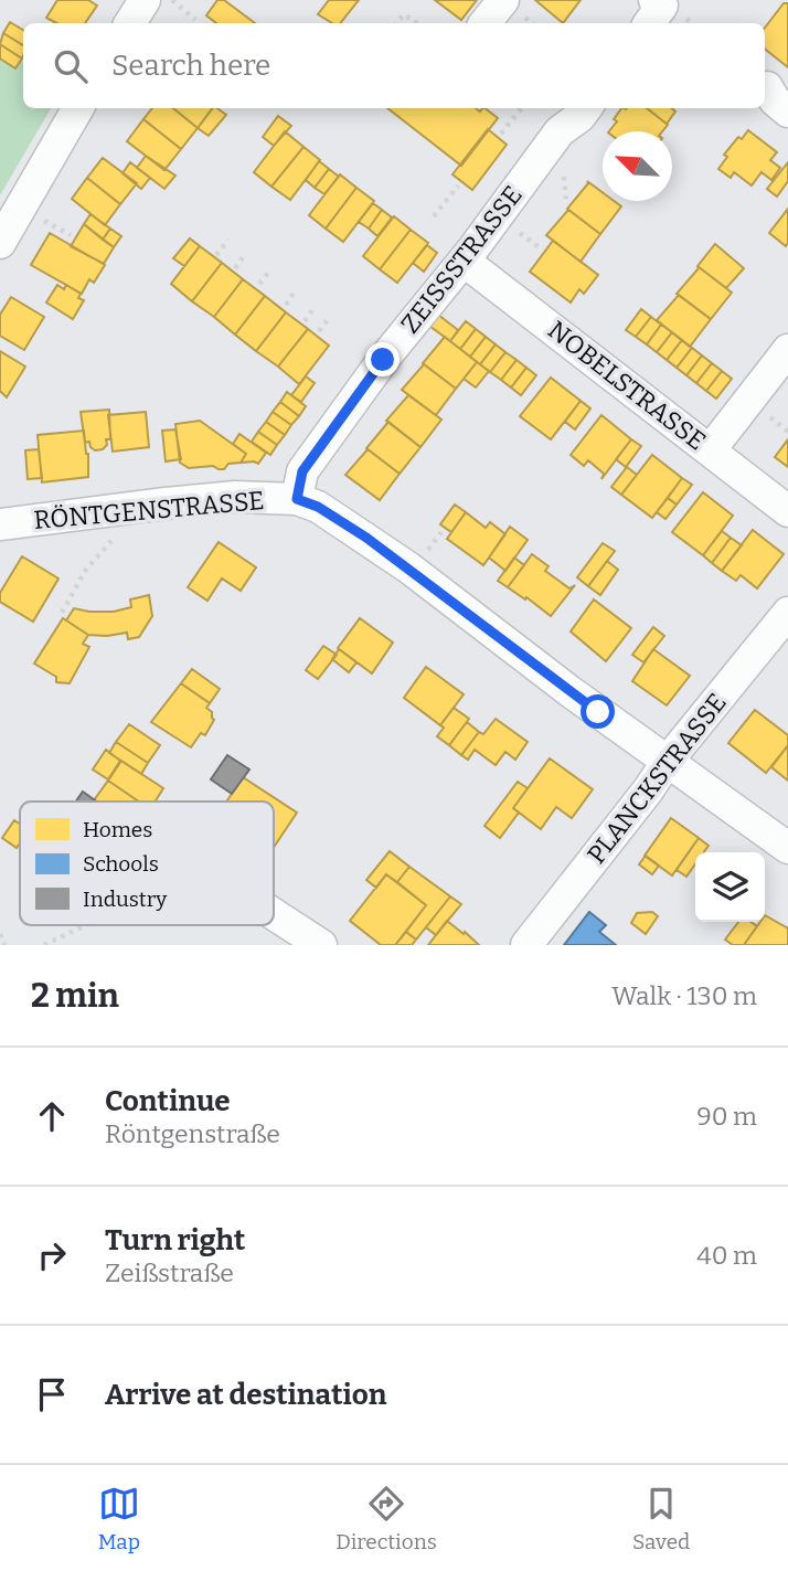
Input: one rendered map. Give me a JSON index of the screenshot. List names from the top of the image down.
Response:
{
  "streets": {
    "street": [
      "ZEISSSTRASSE",
      "NOBELSTRASSE",
      "RÖNTGENSTRASSE",
      "PLANCKSTRASSE"
    ]
  },
  "crossings": [
    ["ZEISSSTRASSE", "NOBELSTRASSE"],
    ["ZEISSSTRASSE", "RÖNTGENSTRASSE"],
    ["RÖNTGENSTRASSE", "PLANCKSTRASSE"]
  ],
  "legend": ["Homes", "Schools", "Industry"],
  "north": "top left",
  "page": {
    "search": "Search here",
    "heading": ["2 min", "Walk · 130 m"],
    "list": [
      ["Continue", "Röntgenstraße", "90 m"],
      ["Turn right", "Zeißstraße", "40 m"],
      "Arrive at destination"
    ],
    "nav": ["Map", "Directions", "Saved"]
  }
}
